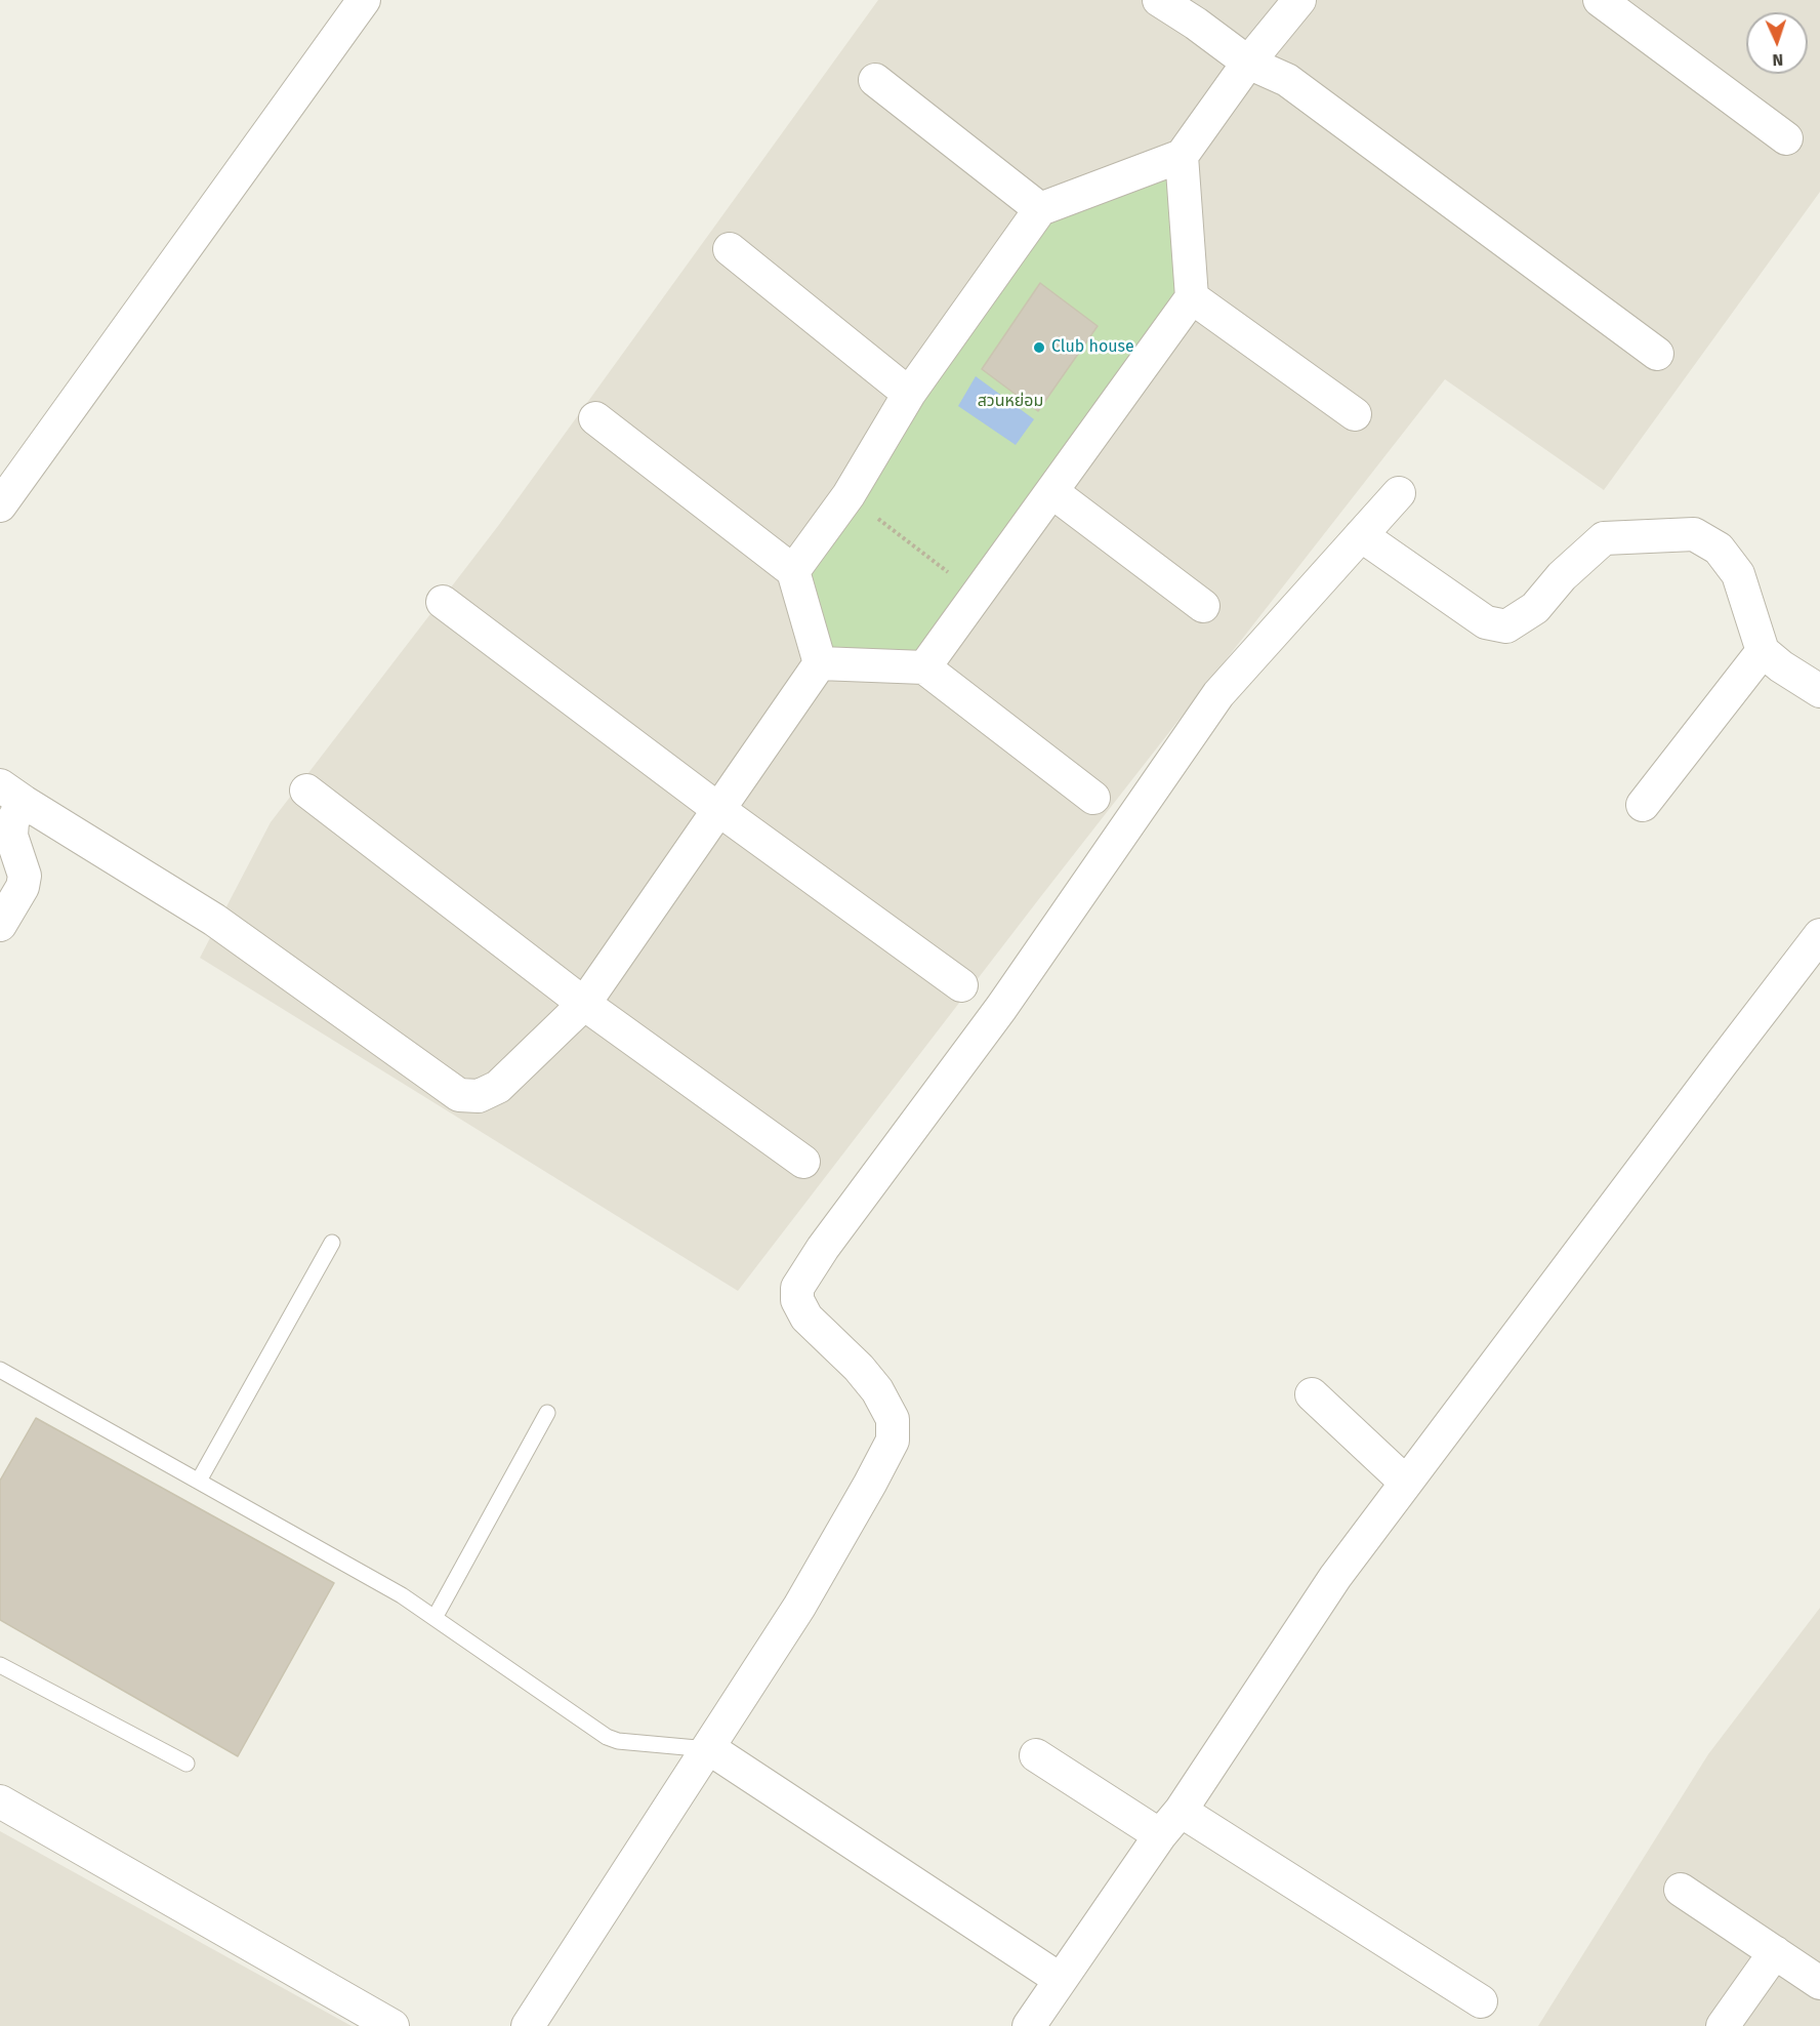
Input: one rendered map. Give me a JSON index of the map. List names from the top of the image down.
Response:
{
  "parks": ["สวนหย่อม"],
  "places": ["Club house"],
  "north": "bottom"
}
